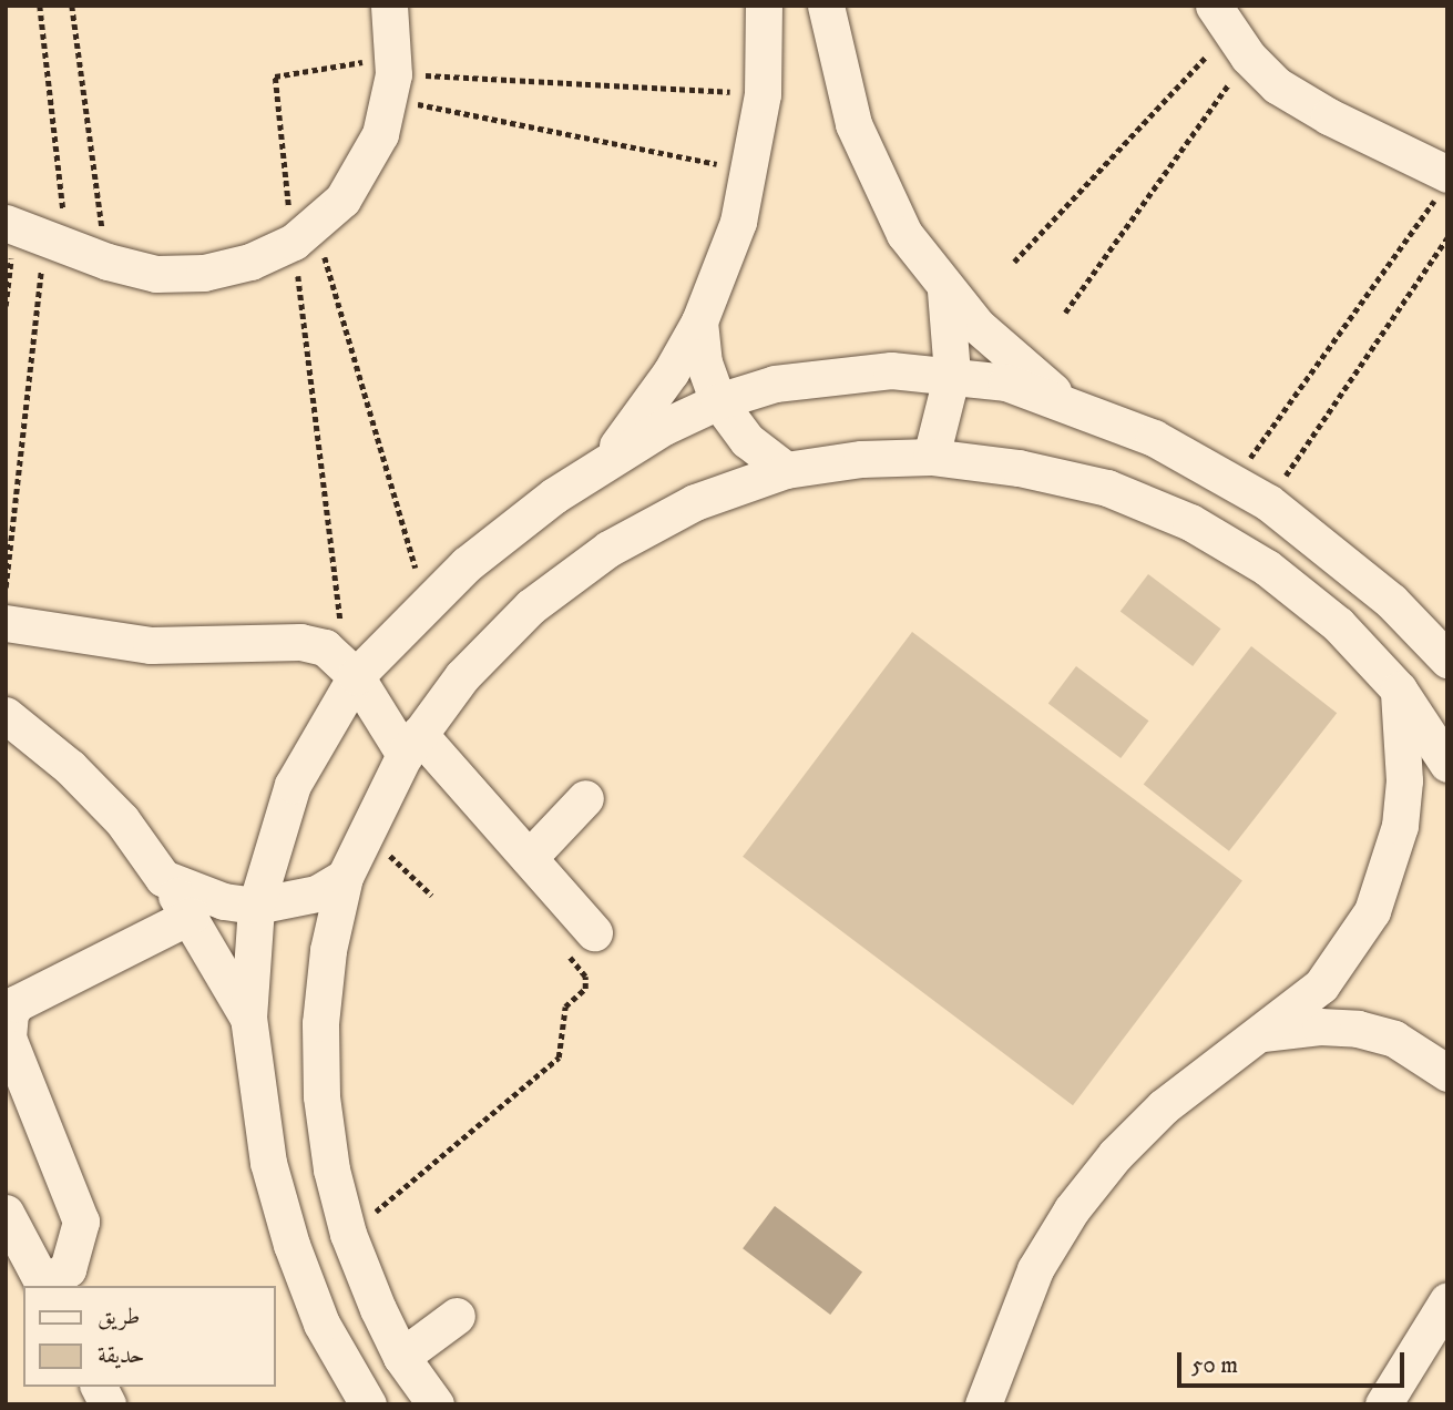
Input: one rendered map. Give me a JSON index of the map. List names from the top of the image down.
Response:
{
  "legend": ["طريق", "حديقة"],
  "scale_bar": "50 m"
}
